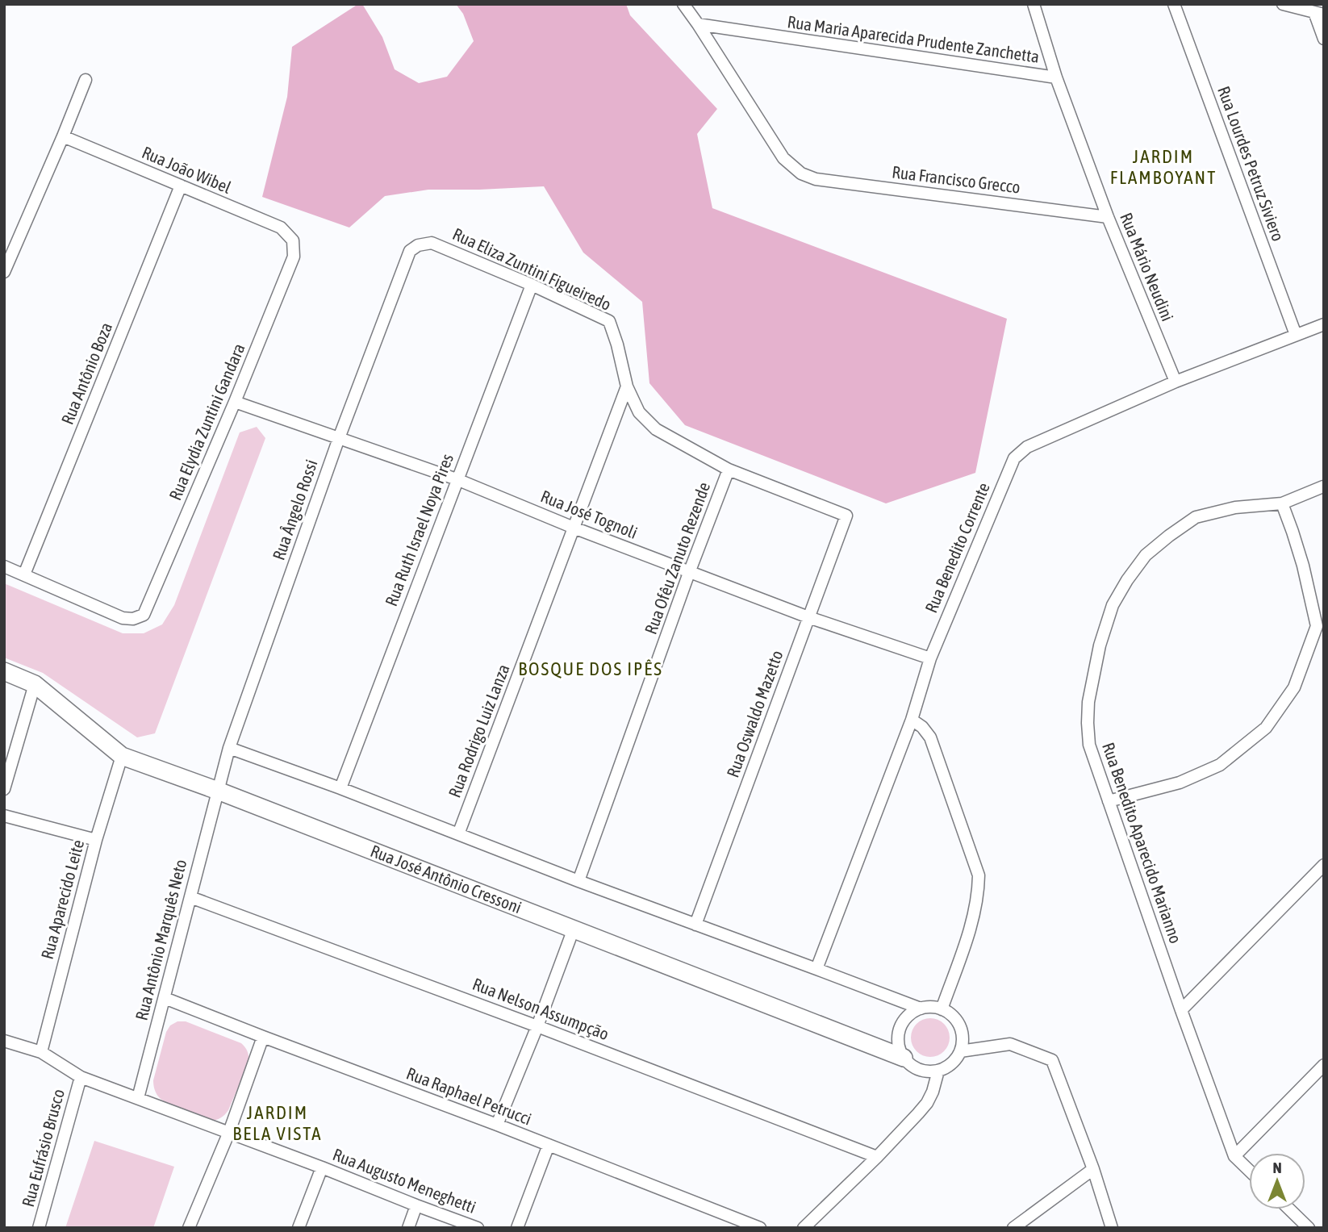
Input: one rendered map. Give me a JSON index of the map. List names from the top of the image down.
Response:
{
  "streets": {
    "street": [
      "Rua Maria Aparecida Prudente Zanchetta",
      "Rua Lourdes Petruz Siviero",
      "Rua João Wibel",
      "Rua Francisco Grecco",
      "Rua Mário Neudini",
      "Rua Eliza Zuntini Figueiredo",
      "Rua Antônio Boza",
      "Rua Elydia Zuntini Gandara",
      "Rua Ângelo Rossi",
      "Rua José Tognoli",
      "Rua Ruth Israel Noya Pires",
      "Rua Benedito Corrente",
      "Rua Ofêu Zanuto Rezende",
      "Rua Oswaldo Mazetto",
      "Rua Rodrigo Luiz Lanza",
      "Rua Benedito Aparecido Marianno",
      "Rua José Antônio Cressoni",
      "Rua Aparecido Leite",
      "Rua Antônio Marquês Neto",
      "Rua Nelson Assumpção",
      "Rua Raphael Petrucci",
      "Rua Eufrásio Brusco",
      "Rua Augusto Meneghetti"
    ]
  },
  "crossings": [
    ["Rua Maria Aparecida Prudente Zanchetta", "Rua Francisco Grecco"],
    ["Rua Maria Aparecida Prudente Zanchetta", "Rua Mário Neudini"],
    ["Rua Lourdes Petruz Siviero", "Rua Benedito Corrente"],
    ["Rua João Wibel", "Rua Antônio Boza"],
    ["Rua João Wibel", "Rua Elydia Zuntini Gandara"],
    ["Rua Francisco Grecco", "Rua Mário Neudini"],
    ["Rua Mário Neudini", "Rua Benedito Corrente"],
    ["Rua Eliza Zuntini Figueiredo", "Rua Ângelo Rossi"],
    ["Rua Eliza Zuntini Figueiredo", "Rua Ruth Israel Noya Pires"],
    ["Rua Eliza Zuntini Figueiredo", "Rua Ofêu Zanuto Rezende"],
    ["Rua Eliza Zuntini Figueiredo", "Rua Oswaldo Mazetto"],
    ["Rua Eliza Zuntini Figueiredo", "Rua Rodrigo Luiz Lanza"],
    ["Rua Antônio Boza", "Rua Elydia Zuntini Gandara"],
    ["Rua Elydia Zuntini Gandara", "Rua José Tognoli"],
    ["Rua Ângelo Rossi", "Rua José Tognoli"],
    ["Rua Ângelo Rossi", "Rua José Antônio Cressoni"],
    ["Rua Ângelo Rossi", "Rua Antônio Marquês Neto"],
    ["Rua José Tognoli", "Rua Ruth Israel Noya Pires"],
    ["Rua José Tognoli", "Rua Benedito Corrente"],
    ["Rua José Tognoli", "Rua Ofêu Zanuto Rezende"],
    ["Rua José Tognoli", "Rua Oswaldo Mazetto"],
    ["Rua José Tognoli", "Rua Rodrigo Luiz Lanza"],
    ["Rua José Antônio Cressoni", "Rua Aparecido Leite"],
    ["Rua José Antônio Cressoni", "Rua Antônio Marquês Neto"],
    ["Rua Aparecido Leite", "Rua Augusto Meneghetti"],
    ["Rua Antônio Marquês Neto", "Rua Nelson Assumpção"],
    ["Rua Antônio Marquês Neto", "Rua Raphael Petrucci"],
    ["Rua Antônio Marquês Neto", "Rua Augusto Meneghetti"],
    ["Rua Eufrásio Brusco", "Rua Augusto Meneghetti"]
  ],
  "districts": ["JARDIM FLAMBOYANT", "BOSQUE DOS IPÊS", "JARDIM BELA VISTA"],
  "north": "top"
}
